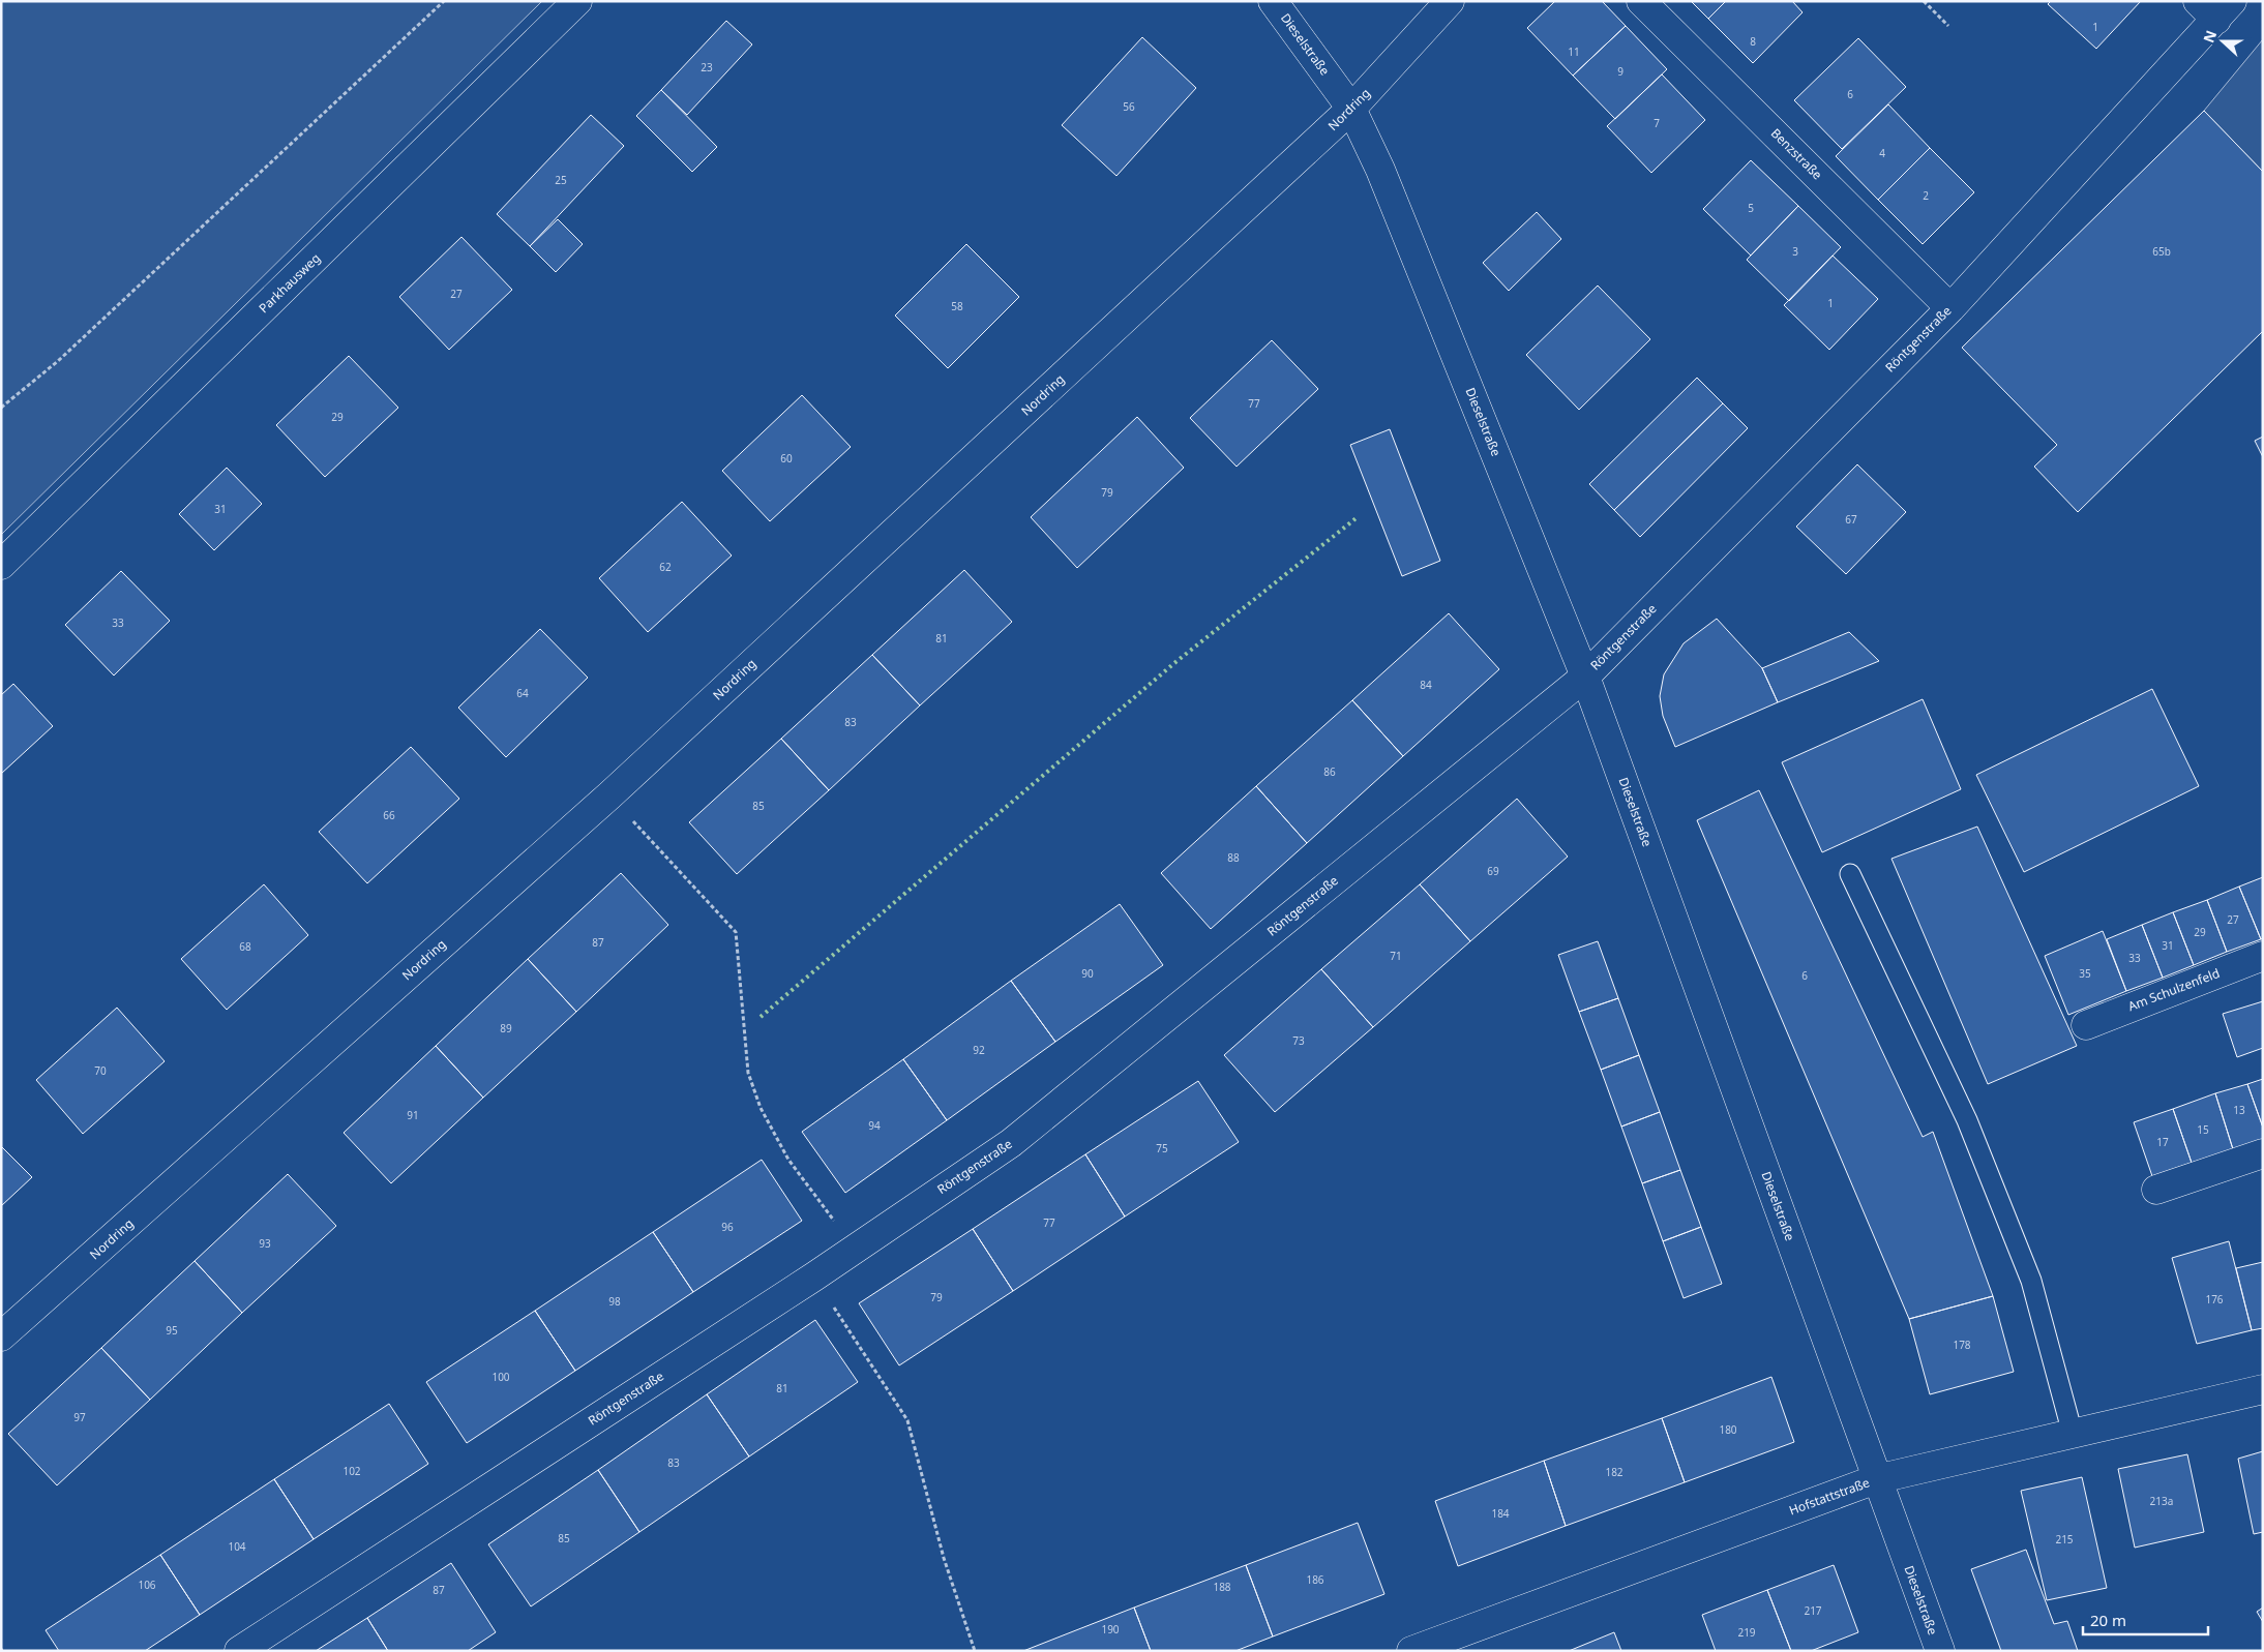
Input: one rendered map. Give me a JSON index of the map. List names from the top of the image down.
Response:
{
  "streets": {
    "street": [
      "Dieselstraße",
      "Nordring",
      "Benzstraße",
      "Parkhausweg",
      "Röntgenstraße",
      "Am Schulzenfeld",
      "Hofstattstraße"
    ]
  },
  "crossings": [
    ["Dieselstraße", "Nordring"],
    ["Dieselstraße", "Röntgenstraße"],
    ["Dieselstraße", "Hofstattstraße"],
    ["Benzstraße", "Röntgenstraße"]
  ],
  "house_numbers": [
    "1",
    "8",
    "11",
    "23",
    "9",
    "6",
    "56",
    "7",
    "4",
    "25",
    "2",
    "5",
    "3",
    "65b",
    "27",
    "1",
    "58",
    "77",
    "29",
    "60",
    "79",
    "31",
    "67",
    "62",
    "33",
    "81",
    "84",
    "64",
    "83",
    "86",
    "85",
    "66",
    "88",
    "69",
    "27",
    "29",
    "87",
    "31",
    "68",
    "71",
    "33",
    "90",
    "35",
    "6",
    "89",
    "73",
    "92",
    "70",
    "13",
    "91",
    "94",
    "15",
    "17",
    "75",
    "77",
    "96",
    "93",
    "79",
    "176",
    "98",
    "95",
    "178",
    "100",
    "81",
    "97",
    "180",
    "83",
    "102",
    "182",
    "213a",
    "184",
    "85",
    "215",
    "104",
    "186",
    "106",
    "188",
    "87",
    "217",
    "190",
    "219"
  ],
  "scale_bar": "20 m",
  "north": "left"
}
